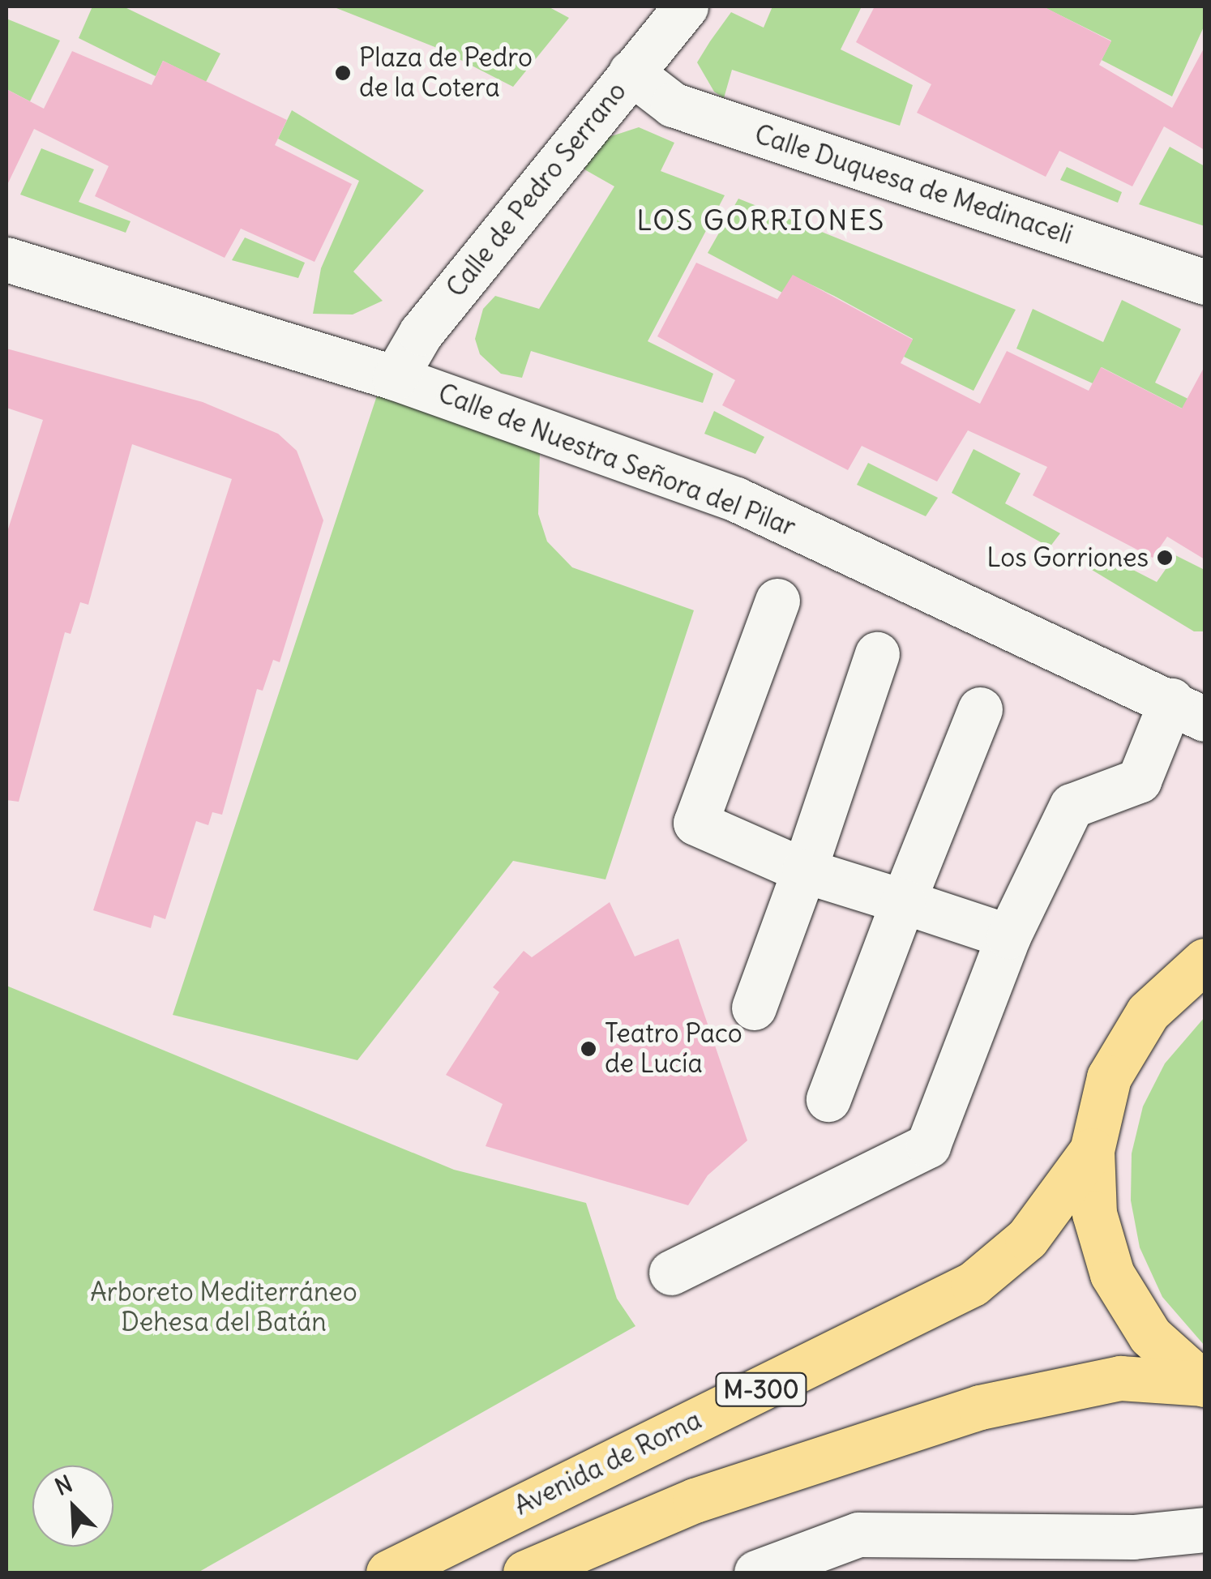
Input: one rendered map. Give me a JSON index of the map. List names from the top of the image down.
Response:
{
  "streets": {
    "main road": ["M-300", "Avenida de Roma"],
    "street": ["Calle Duquesa de Medinaceli", "Calle de Pedro Serrano", "Calle de Nuestra Señora del Pilar"]
  },
  "crossings": [
    ["Calle Duquesa de Medinaceli", "Calle de Pedro Serrano"],
    ["Calle de Pedro Serrano", "Calle de Nuestra Señora del Pilar"],
    ["M-300", "Avenida de Roma"]
  ],
  "districts": ["LOS GORRIONES"],
  "parks": ["Arboreto Mediterráneo Dehesa del Batán"],
  "places": ["Plaza de Pedro de la Cotera", "Los Gorriones", "Teatro Paco de Lucía"],
  "north": "top left"
}
